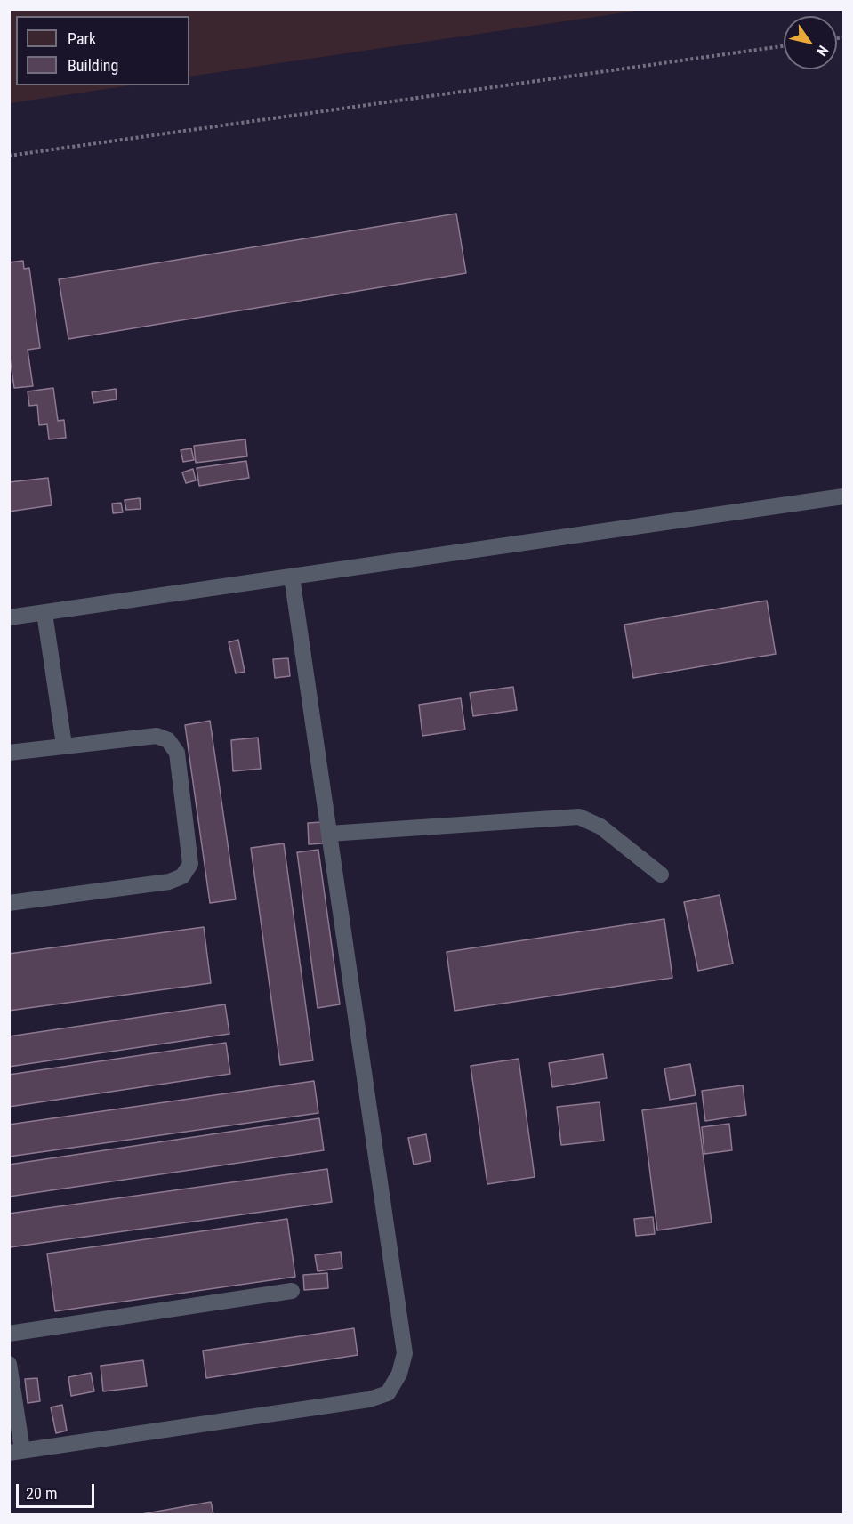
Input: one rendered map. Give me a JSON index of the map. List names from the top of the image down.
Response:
{
  "legend": ["Park", "Building"],
  "scale_bar": "20 m",
  "north": "bottom right"
}
